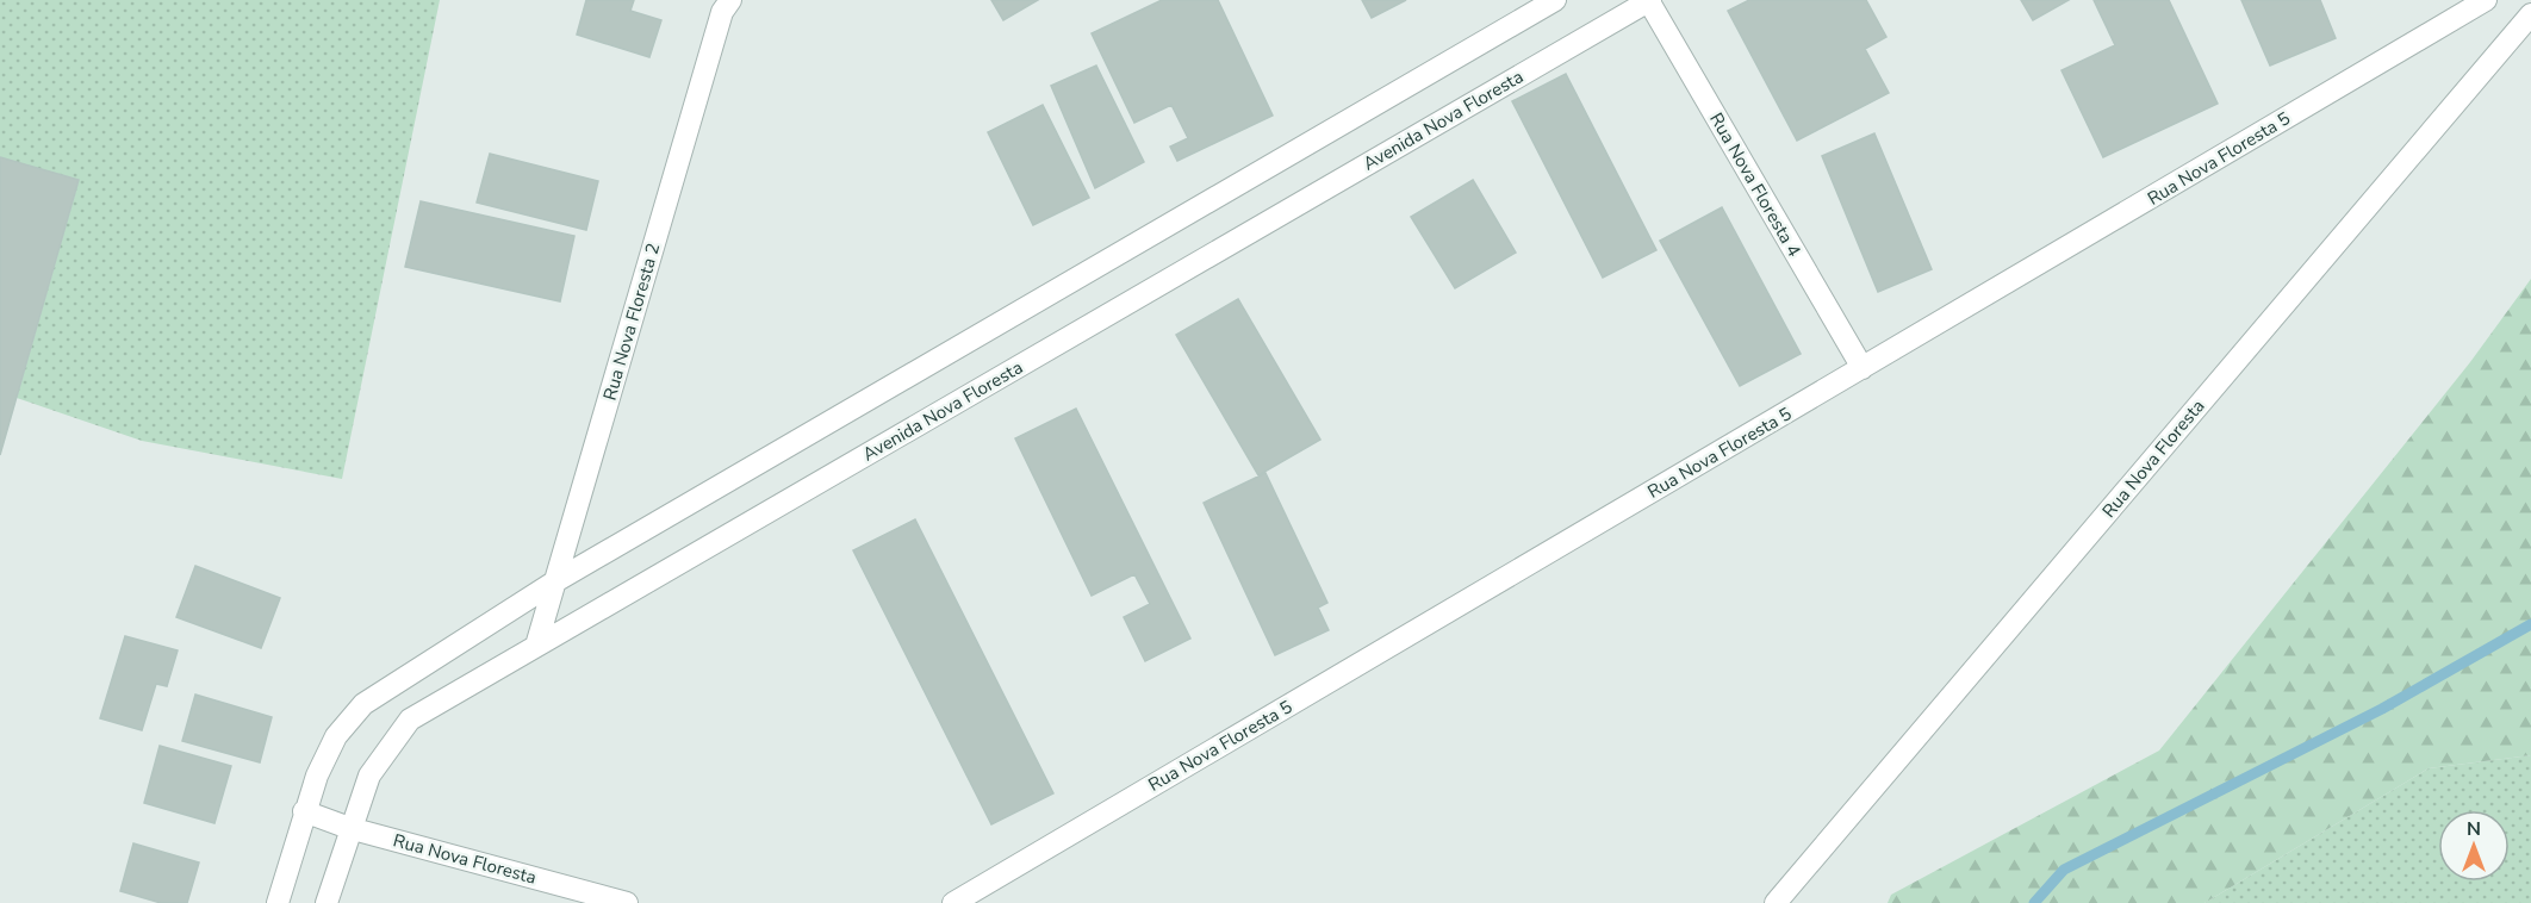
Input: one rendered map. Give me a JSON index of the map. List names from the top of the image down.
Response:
{
  "streets": {
    "street": [
      "Avenida Nova Floresta",
      "Rua Nova Floresta 5",
      "Rua Nova Floresta 4",
      "Rua Nova Floresta 2",
      "Rua Nova Floresta"
    ]
  },
  "crossings": [
    ["Avenida Nova Floresta", "Rua Nova Floresta 4"],
    ["Avenida Nova Floresta", "Rua Nova Floresta 2"],
    ["Avenida Nova Floresta", "Rua Nova Floresta"],
    ["Rua Nova Floresta 5", "Rua Nova Floresta 4"]
  ],
  "north": "top"
}
